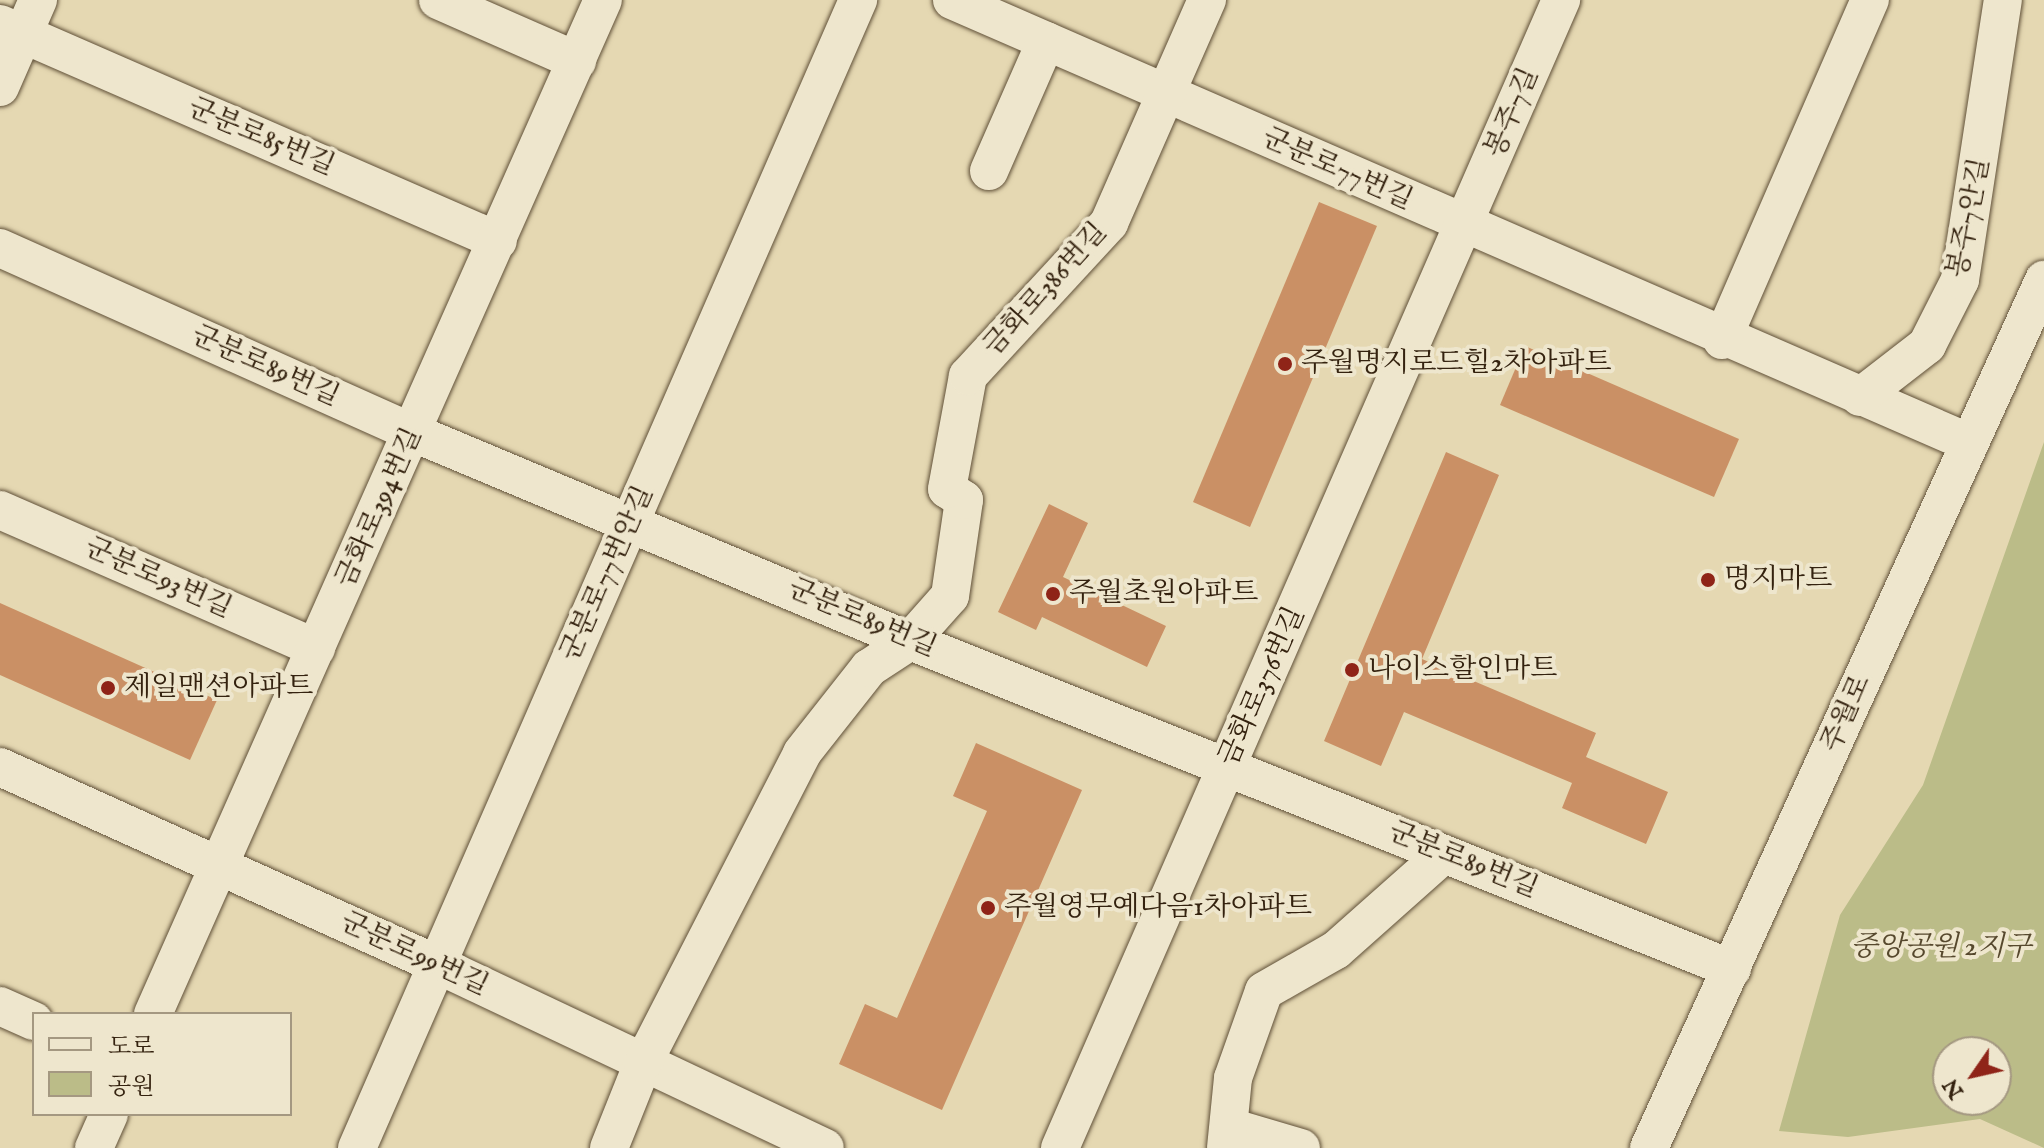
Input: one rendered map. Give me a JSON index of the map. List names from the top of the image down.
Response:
{
  "streets": {
    "street": [
      "봉주7길",
      "군분로85번길",
      "군분로77번길",
      "봉주7안길",
      "금화로386번길",
      "군분로89번길",
      "금화로394번길",
      "군분로77번안길",
      "군분로93번길",
      "금화로376번길",
      "주월로",
      "군분로99번길"
    ]
  },
  "crossings": [
    ["봉주7길", "군분로77번길"],
    ["봉주7길", "금화로376번길"],
    ["군분로85번길", "금화로394번길"],
    ["군분로77번길", "봉주7안길"],
    ["군분로77번길", "금화로386번길"],
    ["군분로77번길", "금화로376번길"],
    ["군분로77번길", "주월로"],
    ["금화로386번길", "군분로89번길"],
    ["군분로89번길", "금화로394번길"],
    ["군분로89번길", "군분로77번안길"],
    ["군분로89번길", "금화로376번길"],
    ["군분로89번길", "주월로"],
    ["금화로394번길", "군분로93번길"],
    ["금화로394번길", "군분로99번길"],
    ["군분로77번안길", "군분로99번길"]
  ],
  "parks": ["중앙공원 2지구"],
  "places": [
    "주월명지로드힐2차아파트",
    "명지마트",
    "주월초원아파트",
    "나이스할인마트",
    "제일맨션아파트",
    "주월영무예다음1차아파트"
  ],
  "legend": ["도로", "공원"],
  "north": "bottom left"
}
